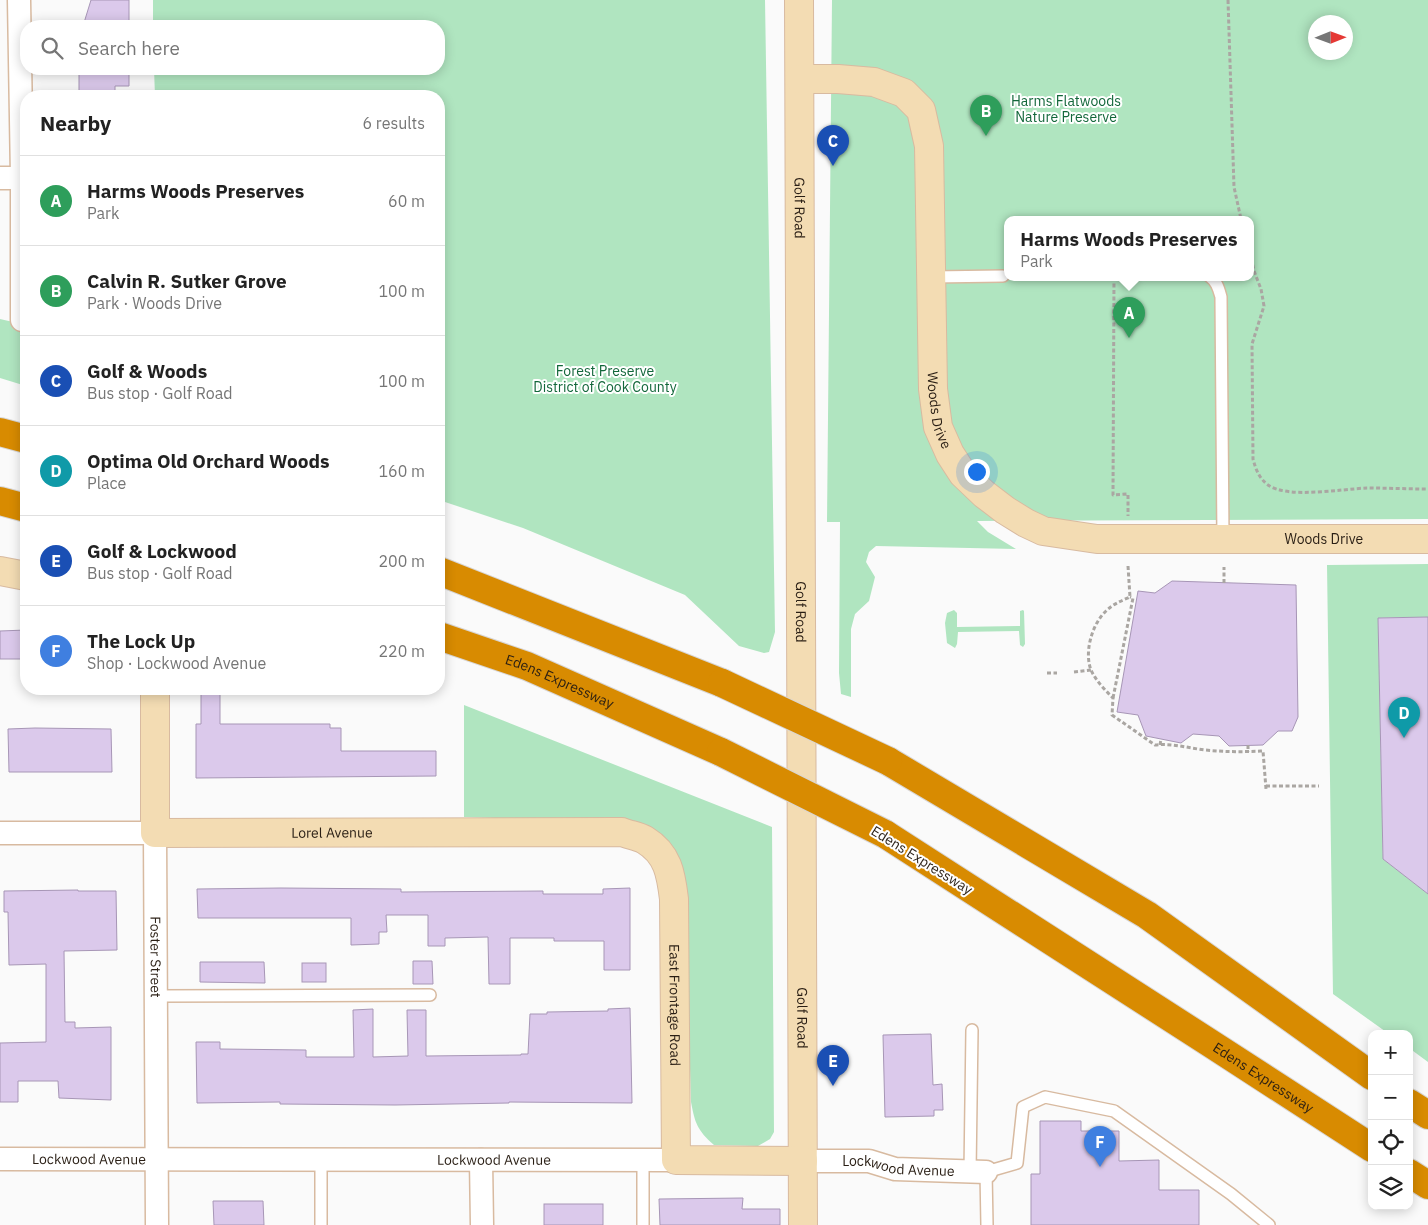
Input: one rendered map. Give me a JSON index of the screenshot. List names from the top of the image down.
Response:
{
  "streets": {
    "highway": ["Edens Expressway"],
    "street": [
      "Golf Road",
      "Woods Drive",
      "Lorel Avenue",
      "Foster Street",
      "East Frontage Road",
      "Lockwood Avenue"
    ]
  },
  "crossings": [
    ["Golf Road", "Woods Drive"],
    ["Golf Road", "Lockwood Avenue"],
    ["Lorel Avenue", "Foster Street"],
    ["Lorel Avenue", "East Frontage Road"],
    ["Foster Street", "Lockwood Avenue"],
    ["East Frontage Road", "Lockwood Avenue"]
  ],
  "parks": ["Harms Flatwoods Nature Preserve", "Forest Preserve District of Cook County"],
  "north": "right",
  "page": {
    "search": "Search here",
    "heading": ["Nearby", "6 results"],
    "pins": [
      "B",
      "C",
      "A",
      "D",
      "E",
      "F"
    ],
    "list": [
      {
        "mark": "A",
        "name": "Harms Woods Preserves",
        "note": "Park",
        "value": "60 m"
      },
      {
        "mark": "B",
        "name": "Calvin R. Sutker Grove",
        "note": "Park · Woods Drive",
        "value": "100 m"
      },
      {
        "mark": "C",
        "name": "Golf & Woods",
        "note": "Bus stop · Golf Road",
        "value": "100 m"
      },
      {
        "mark": "D",
        "name": "Optima Old Orchard Woods",
        "note": "Place",
        "value": "160 m"
      },
      {
        "mark": "E",
        "name": "Golf & Lockwood",
        "note": "Bus stop · Golf Road",
        "value": "200 m"
      },
      {
        "mark": "F",
        "name": "The Lock Up",
        "note": "Shop · Lockwood Avenue",
        "value": "220 m"
      }
    ],
    "popup": ["Harms Woods Preserves", "Park"],
    "map_buttons": ["+", "−"]
  }
}
